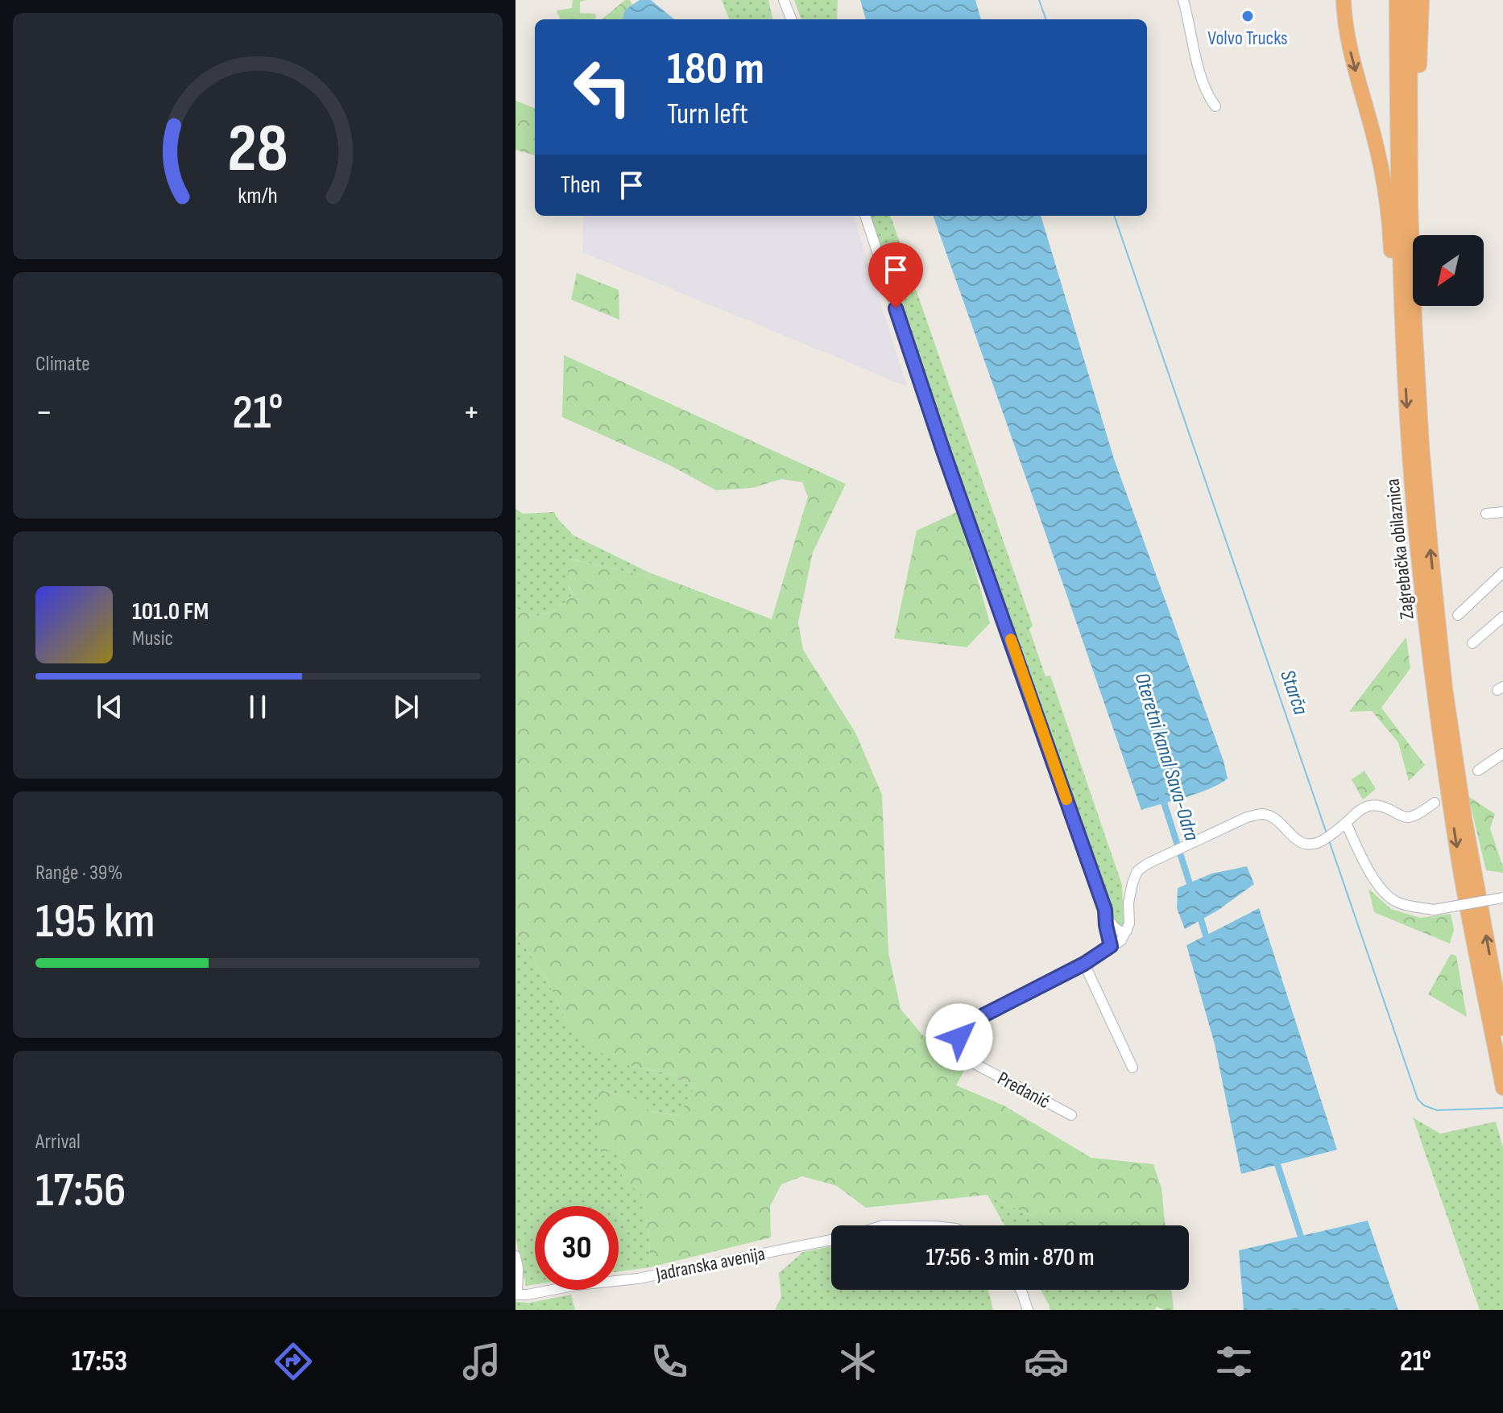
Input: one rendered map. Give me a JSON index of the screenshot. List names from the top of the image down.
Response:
{
  "streets": {
    "highway": ["Zagrebačka obilaznica"],
    "street": ["Predanić", "Jadranska avenija"]
  },
  "water": ["Starča", "Oteretni kanal Sava-Odra"],
  "places": ["Volvo Trucks"],
  "north": "bottom left",
  "page": {
    "turn": ["180 m", "Turn left"],
    "then": "Then",
    "tile": [
      "Climate",
      ["Range · 39%", "195 km"],
      ["Arrival", "17:56"]
    ],
    "heat": ["−", "21°", "+"],
    "song": ["101.0 FM", "Music"],
    "limit": "30",
    "trip": "17:56 · 3 min · 870 m",
    "tabs": ["17:53", "21°"],
    "gauge": ["28", "km/h"]
  }
}
